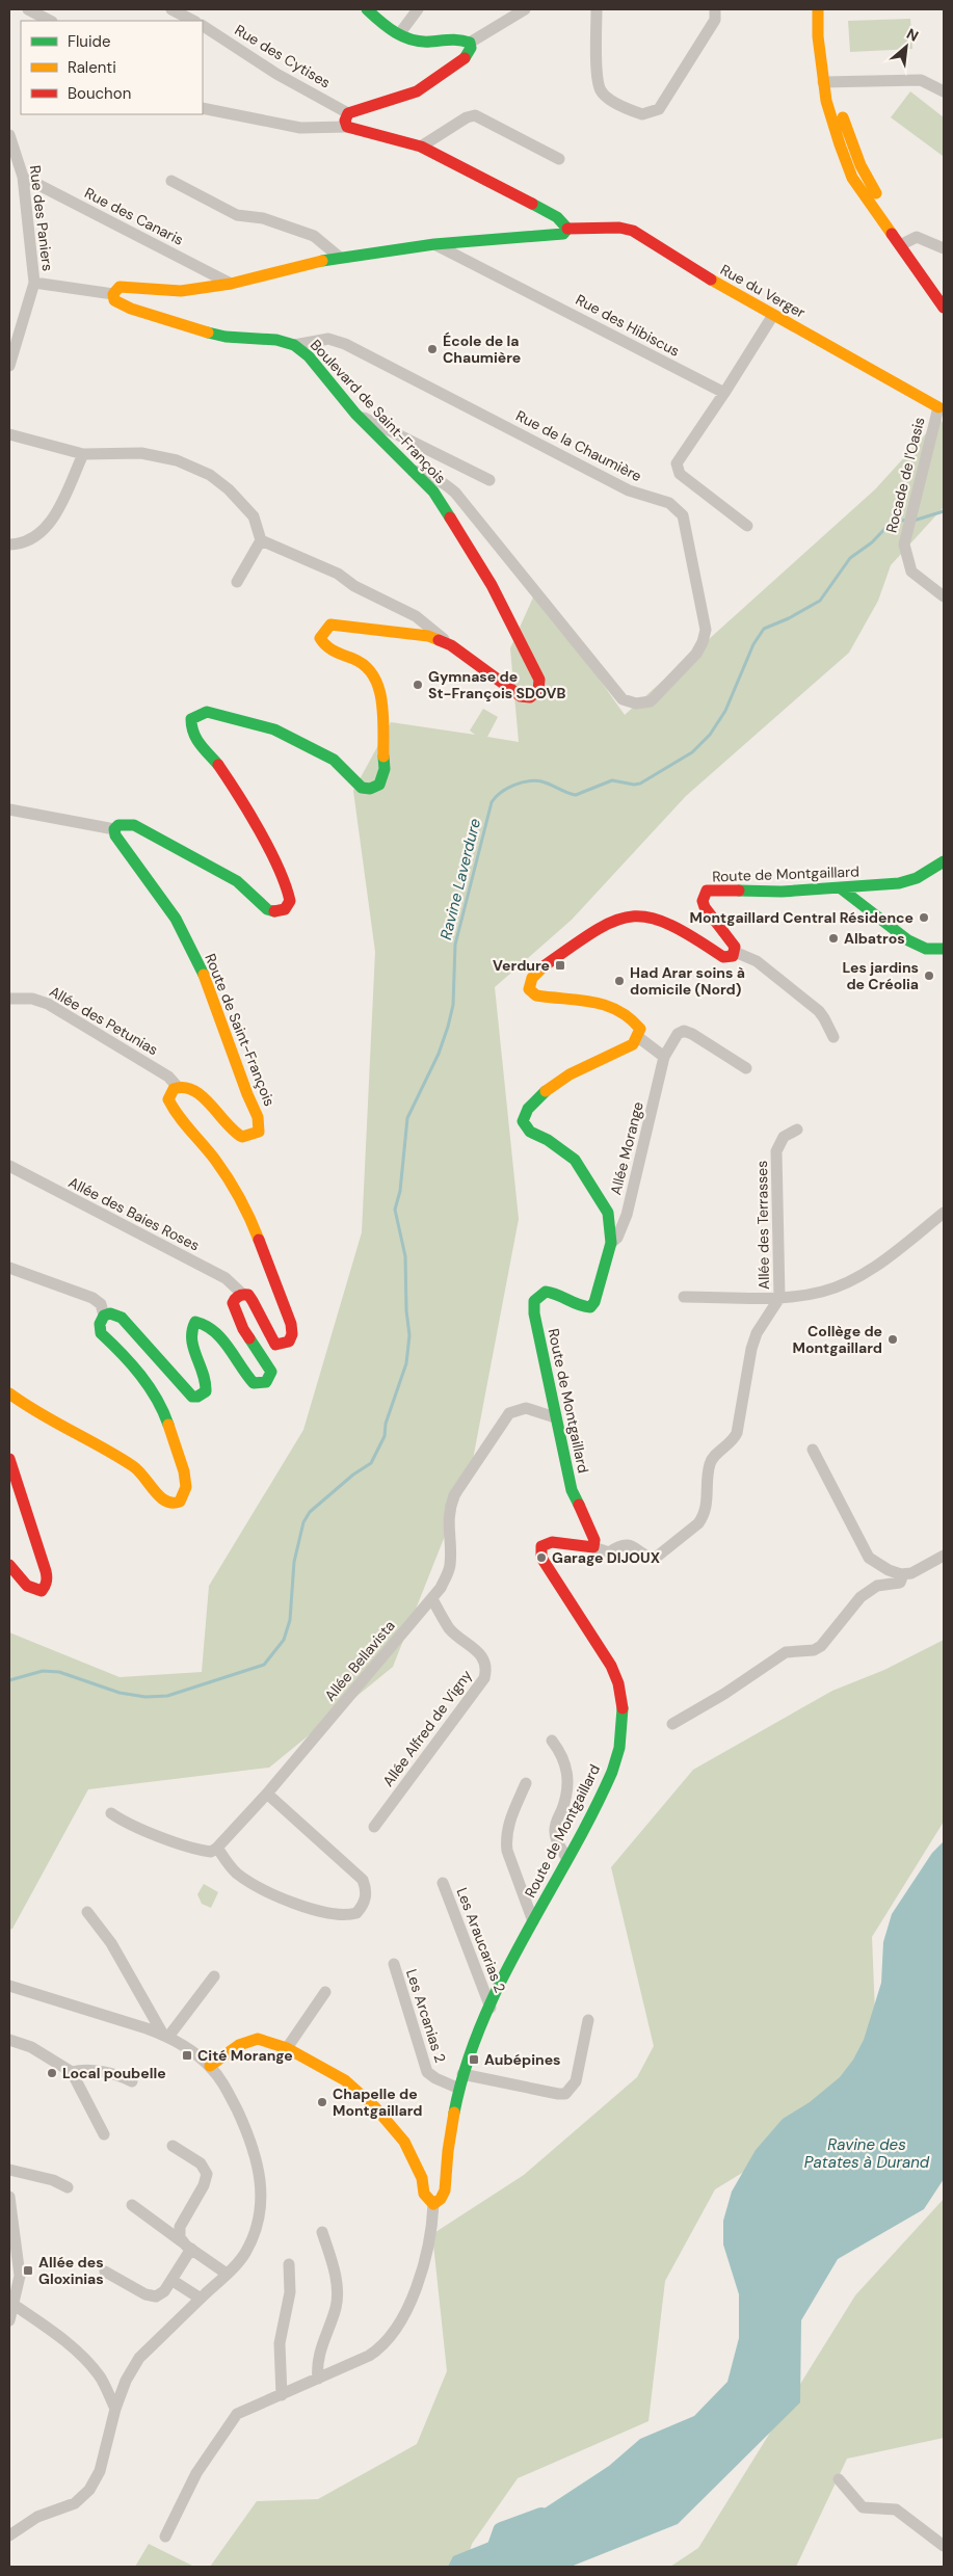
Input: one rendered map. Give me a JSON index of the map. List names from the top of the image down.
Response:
{
  "streets": {
    "main road": [
      "Rue du Verger",
      "Boulevard de Saint-François",
      "Route de Montgaillard",
      "Route de Saint-François"
    ],
    "street": [
      "Rue des Cytises",
      "Rue des Canaris",
      "Rue des Paniers",
      "Rue des Hibiscus",
      "Rue de la Chaumière",
      "Rocade de l'Oasis",
      "Allée des Petunias",
      "Allée Morange",
      "Allée des Baies Roses",
      "Allée des Terrasses",
      "Allée Bellavista",
      "Allée Alfred de Vigny",
      "Les Araucarias 2",
      "Les Arcanias 2"
    ]
  },
  "crossings": [
    ["Rue des Canaris", "Rue des Paniers"],
    ["Rue du Verger", "Rocade de l'Oasis"],
    ["Boulevard de Saint-François", "Rue de la Chaumière"],
    ["Boulevard de Saint-François", "Route de Saint-François"],
    ["Route de Montgaillard", "Allée Morange"],
    ["Route de Montgaillard", "Allée Bellavista"],
    ["Route de Montgaillard", "Les Araucarias 2"],
    ["Route de Montgaillard", "Les Arcanias 2"],
    ["Allée des Petunias", "Route de Saint-François"],
    ["Allée Bellavista", "Allée Alfred de Vigny"]
  ],
  "water": ["Ravine Laverdure", "Ravine des Patates à Durand"],
  "places": {
    "other": [
      "École de la Chaumière",
      "Gymnase de St-François SDOVB",
      "Montgaillard Central Résidence",
      "Albatros",
      "Les jardins de Créolia",
      "Had Arar soins à domicile (Nord)",
      "Collège de Montgaillard",
      "Garage DIJOUX",
      "Local poubelle",
      "Chapelle de Montgaillard"
    ],
    "transit": [
      "Verdure",
      "Cité Morange",
      "Aubépines",
      "Allée des Gloxinias"
    ]
  },
  "legend": ["Fluide", "Ralenti", "Bouchon"],
  "north": "top right"
}
